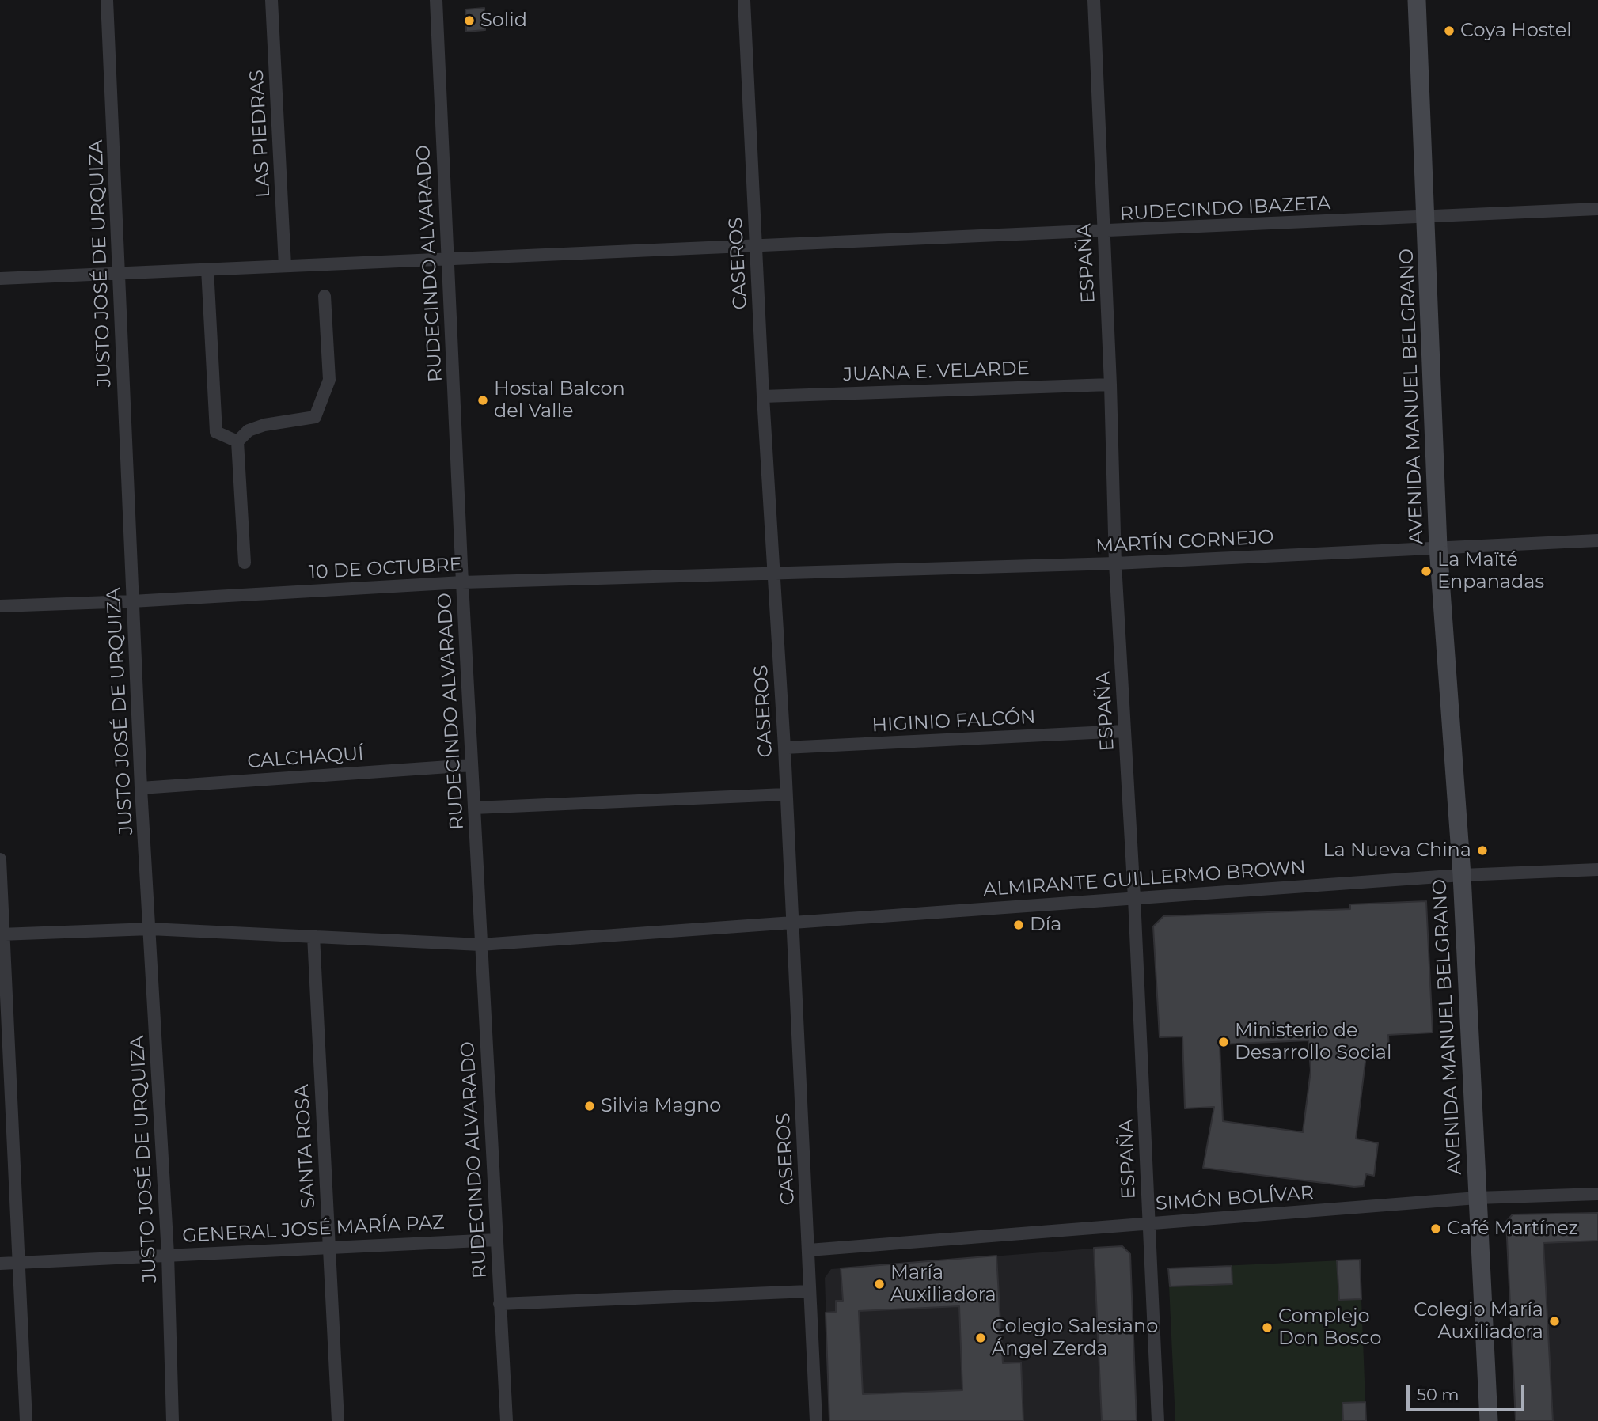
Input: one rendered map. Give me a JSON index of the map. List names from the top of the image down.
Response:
{
  "streets": {
    "main road": ["AVENIDA MANUEL BELGRANO"],
    "street": [
      "LAS PIEDRAS",
      "RUDECINDO IBAZETA",
      "JUSTO JOSÉ DE URQUIZA",
      "RUDECINDO ALVARADO",
      "CASEROS",
      "ESPAÑA",
      "JUANA E. VELARDE",
      "MARTÍN CORNEJO",
      "10 DE OCTUBRE",
      "HIGINIO FALCÓN",
      "CALCHAQUÍ",
      "ALMIRANTE GUILLERMO BROWN",
      "SANTA ROSA",
      "SIMÓN BOLÍVAR",
      "GENERAL JOSÉ MARÍA PAZ"
    ]
  },
  "crossings": [
    ["LAS PIEDRAS", "RUDECINDO IBAZETA"],
    ["RUDECINDO IBAZETA", "JUSTO JOSÉ DE URQUIZA"],
    ["RUDECINDO IBAZETA", "RUDECINDO ALVARADO"],
    ["RUDECINDO IBAZETA", "CASEROS"],
    ["RUDECINDO IBAZETA", "ESPAÑA"],
    ["RUDECINDO IBAZETA", "AVENIDA MANUEL BELGRANO"],
    ["JUSTO JOSÉ DE URQUIZA", "10 DE OCTUBRE"],
    ["JUSTO JOSÉ DE URQUIZA", "CALCHAQUÍ"],
    ["JUSTO JOSÉ DE URQUIZA", "ALMIRANTE GUILLERMO BROWN"],
    ["JUSTO JOSÉ DE URQUIZA", "GENERAL JOSÉ MARÍA PAZ"],
    ["RUDECINDO ALVARADO", "10 DE OCTUBRE"],
    ["RUDECINDO ALVARADO", "CALCHAQUÍ"],
    ["RUDECINDO ALVARADO", "ALMIRANTE GUILLERMO BROWN"],
    ["RUDECINDO ALVARADO", "GENERAL JOSÉ MARÍA PAZ"],
    ["CASEROS", "JUANA E. VELARDE"],
    ["CASEROS", "MARTÍN CORNEJO"],
    ["CASEROS", "10 DE OCTUBRE"],
    ["CASEROS", "HIGINIO FALCÓN"],
    ["CASEROS", "ALMIRANTE GUILLERMO BROWN"],
    ["CASEROS", "SIMÓN BOLÍVAR"],
    ["ESPAÑA", "JUANA E. VELARDE"],
    ["ESPAÑA", "MARTÍN CORNEJO"],
    ["ESPAÑA", "HIGINIO FALCÓN"],
    ["ESPAÑA", "ALMIRANTE GUILLERMO BROWN"],
    ["ESPAÑA", "SIMÓN BOLÍVAR"],
    ["AVENIDA MANUEL BELGRANO", "MARTÍN CORNEJO"],
    ["AVENIDA MANUEL BELGRANO", "ALMIRANTE GUILLERMO BROWN"],
    ["AVENIDA MANUEL BELGRANO", "SIMÓN BOLÍVAR"],
    ["MARTÍN CORNEJO", "10 DE OCTUBRE"],
    ["ALMIRANTE GUILLERMO BROWN", "SANTA ROSA"],
    ["SANTA ROSA", "GENERAL JOSÉ MARÍA PAZ"]
  ],
  "places": [
    "Solid",
    "Coya Hostel",
    "Hostal Balcon del Valle",
    "La Maïté Enpanadas",
    "La Nueva China",
    "Día",
    "Ministerio de Desarrollo Social",
    "Silvia Magno",
    "Café Martínez",
    "María Auxiliadora",
    "Colegio María Auxiliadora",
    "Complejo Don Bosco",
    "Colegio Salesiano Ángel Zerda"
  ],
  "scale_bar": "50 m"
}
